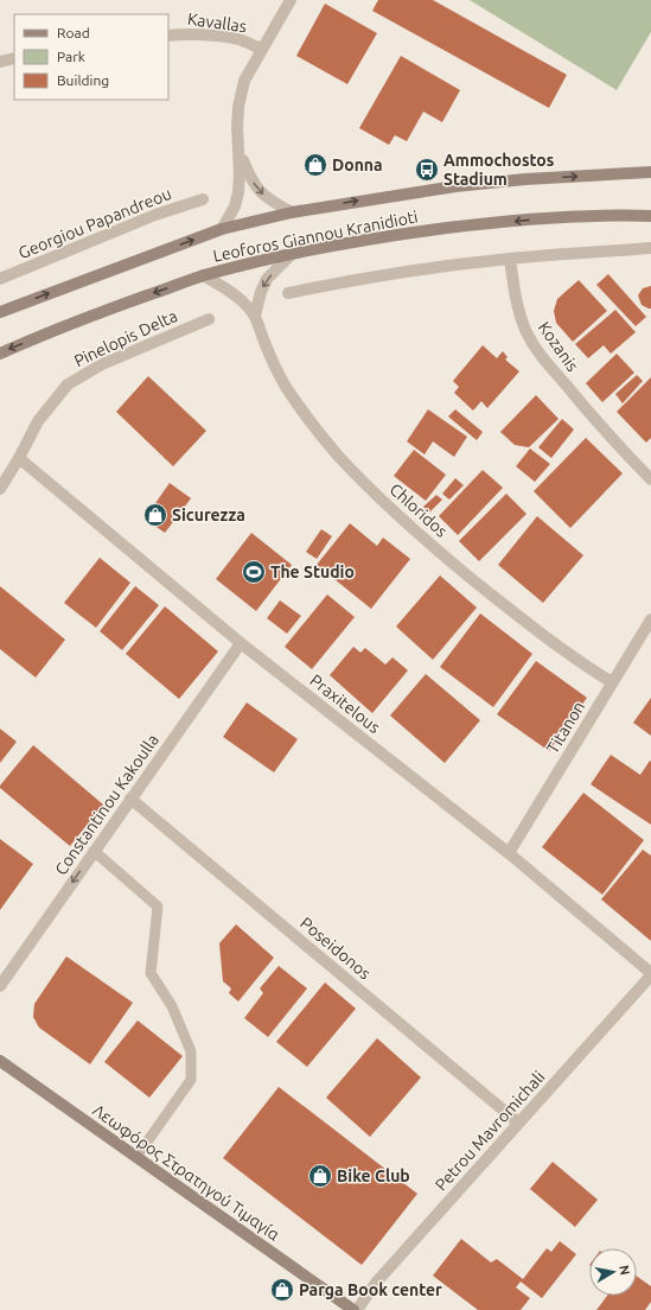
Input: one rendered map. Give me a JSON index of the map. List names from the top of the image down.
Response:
{
  "streets": {
    "main road": ["Leoforos Giannou Kranidioti", "Λεωφόρος Στρατηγού Τιμαγία"],
    "street": [
      "Kavallas",
      "Georgiou Papandreou",
      "Pinelopis Delta",
      "Kozanis",
      "Chloridos",
      "Praxitelous",
      "Titanon",
      "Constantinou Kakoulla",
      "Poseidonos",
      "Petrou Mavromichali"
    ]
  },
  "crossings": [
    ["Leoforos Giannou Kranidioti", "Chloridos"],
    ["Pinelopis Delta", "Praxitelous"],
    ["Chloridos", "Titanon"],
    ["Praxitelous", "Titanon"],
    ["Praxitelous", "Constantinou Kakoulla"],
    ["Praxitelous", "Petrou Mavromichali"],
    ["Constantinou Kakoulla", "Poseidonos"],
    ["Poseidonos", "Petrou Mavromichali"],
    ["Petrou Mavromichali", "Λεωφόρος Στρατηγού Τιμαγία"]
  ],
  "one_way": ["Constantinou Kakoulla"],
  "places": {
    "shop": [
      "Donna",
      "Sicurezza",
      "Bike Club",
      "Parga Book center"
    ],
    "bus stop": ["Ammochostos Stadium"],
    "sports": ["The Studio"]
  },
  "legend": ["Road", "Park", "Building"],
  "north": "right"
}
